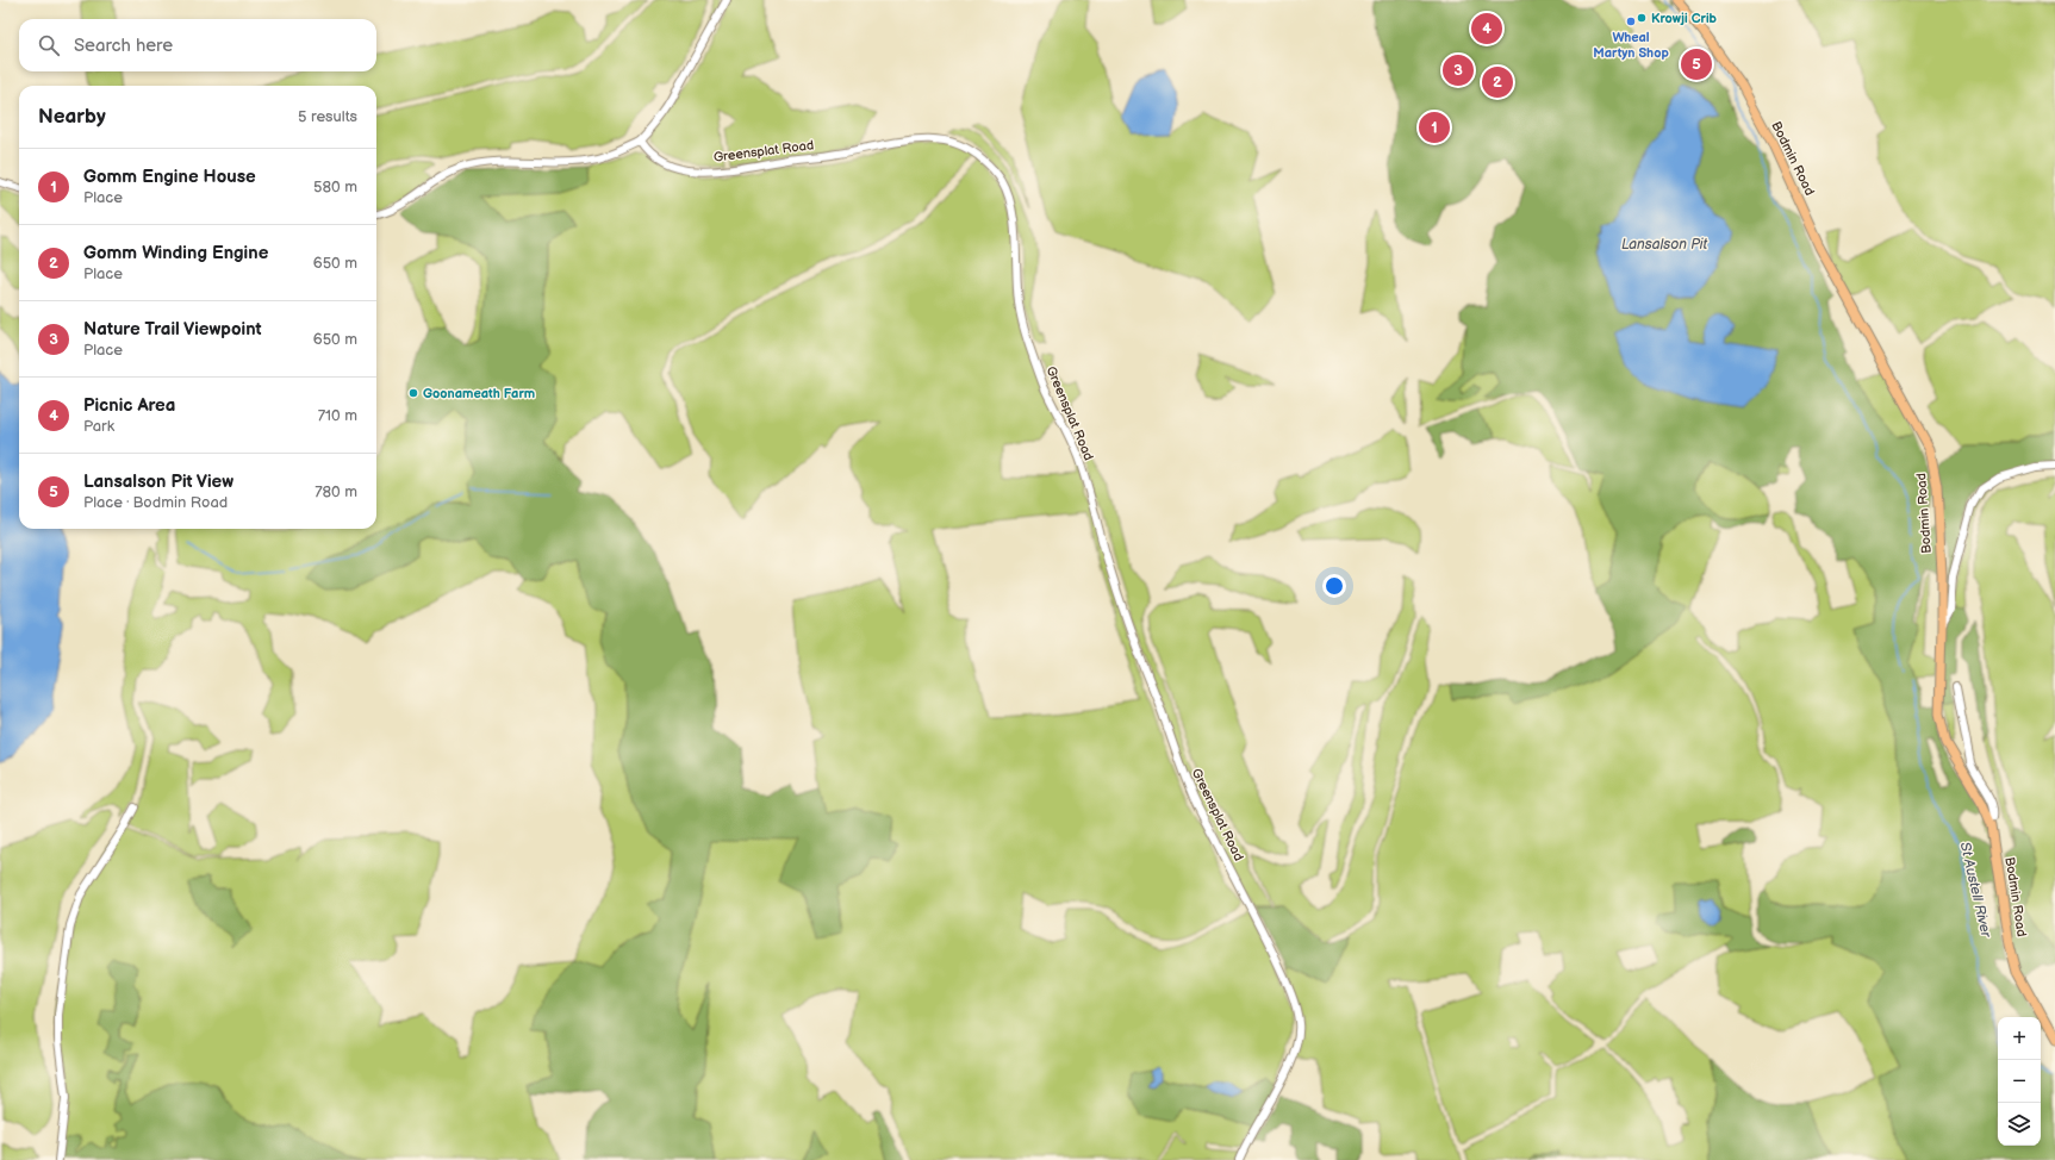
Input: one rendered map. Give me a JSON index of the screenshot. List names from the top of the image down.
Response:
{
  "streets": {
    "main road": ["Bodmin Road"],
    "street": ["Greensplat Road"]
  },
  "water": ["Lansalson Pit", "St Austell River"],
  "places": ["Krowji Crib", "Wheal Martyn Shop", "Goonameath Farm"],
  "page": {
    "pins": [
      "4",
      "5",
      "3",
      "2",
      "1"
    ],
    "search": "Search here",
    "heading": ["Nearby", "5 results"],
    "list": [
      {
        "mark": "1",
        "name": "Gomm Engine House",
        "note": "Place",
        "value": "580 m"
      },
      {
        "mark": "2",
        "name": "Gomm Winding Engine",
        "note": "Place",
        "value": "650 m"
      },
      {
        "mark": "3",
        "name": "Nature Trail Viewpoint",
        "note": "Place",
        "value": "650 m"
      },
      {
        "mark": "4",
        "name": "Picnic Area",
        "note": "Park",
        "value": "710 m"
      },
      {
        "mark": "5",
        "name": "Lansalson Pit View",
        "note": "Place · Bodmin Road",
        "value": "780 m"
      }
    ],
    "map_buttons": ["+", "−"]
  }
}
